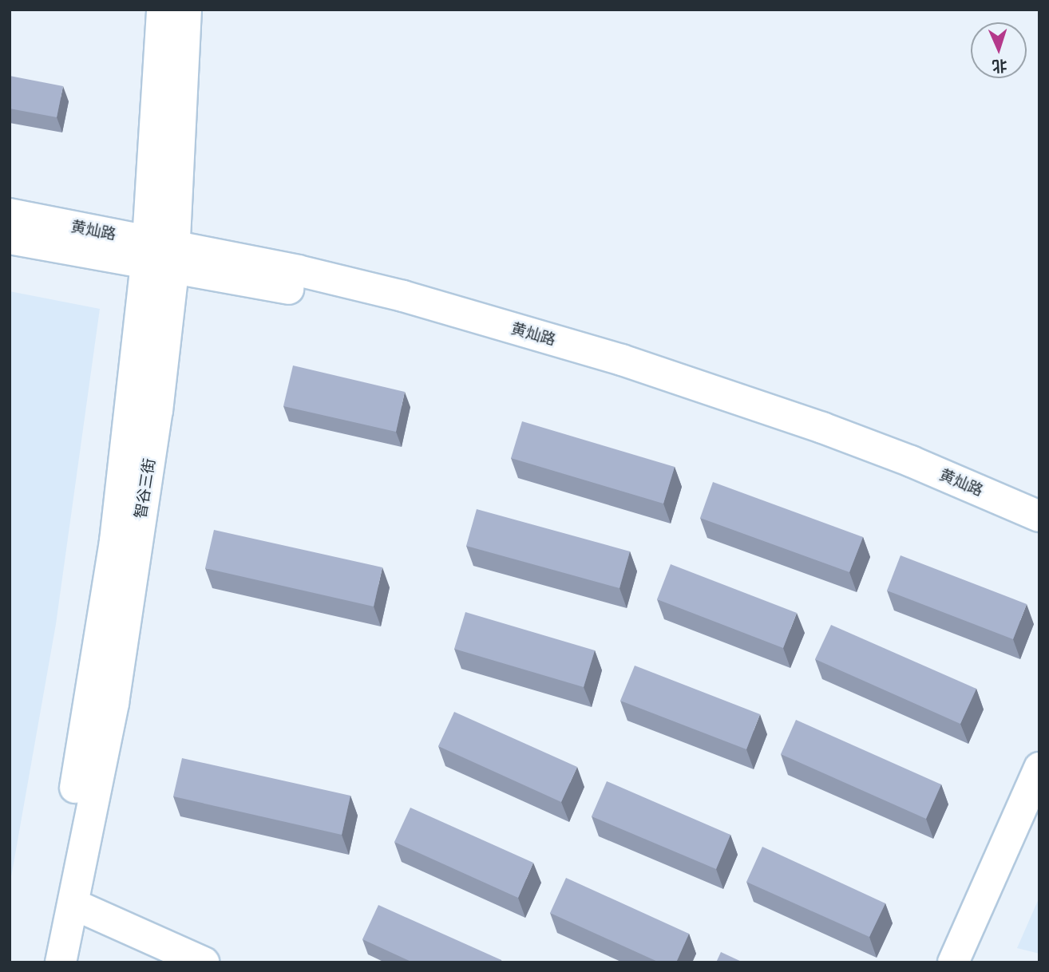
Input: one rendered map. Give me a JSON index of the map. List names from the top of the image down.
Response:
{
  "streets": {
    "street": ["黄灿路", "智谷三街"]
  },
  "crossings": [
    ["黄灿路", "智谷三街"]
  ],
  "north": "bottom"
}
